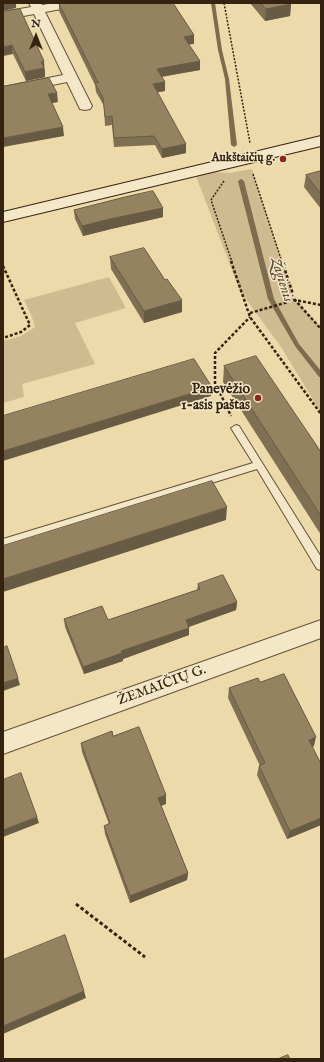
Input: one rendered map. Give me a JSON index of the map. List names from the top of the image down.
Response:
{
  "streets": {
    "street": ["ŽEMAIČIŲ G."]
  },
  "water": ["Žagienis"],
  "places": ["Aukštaičių g.", "Panevėžio 1-asis paštas"],
  "north": "top"
}
